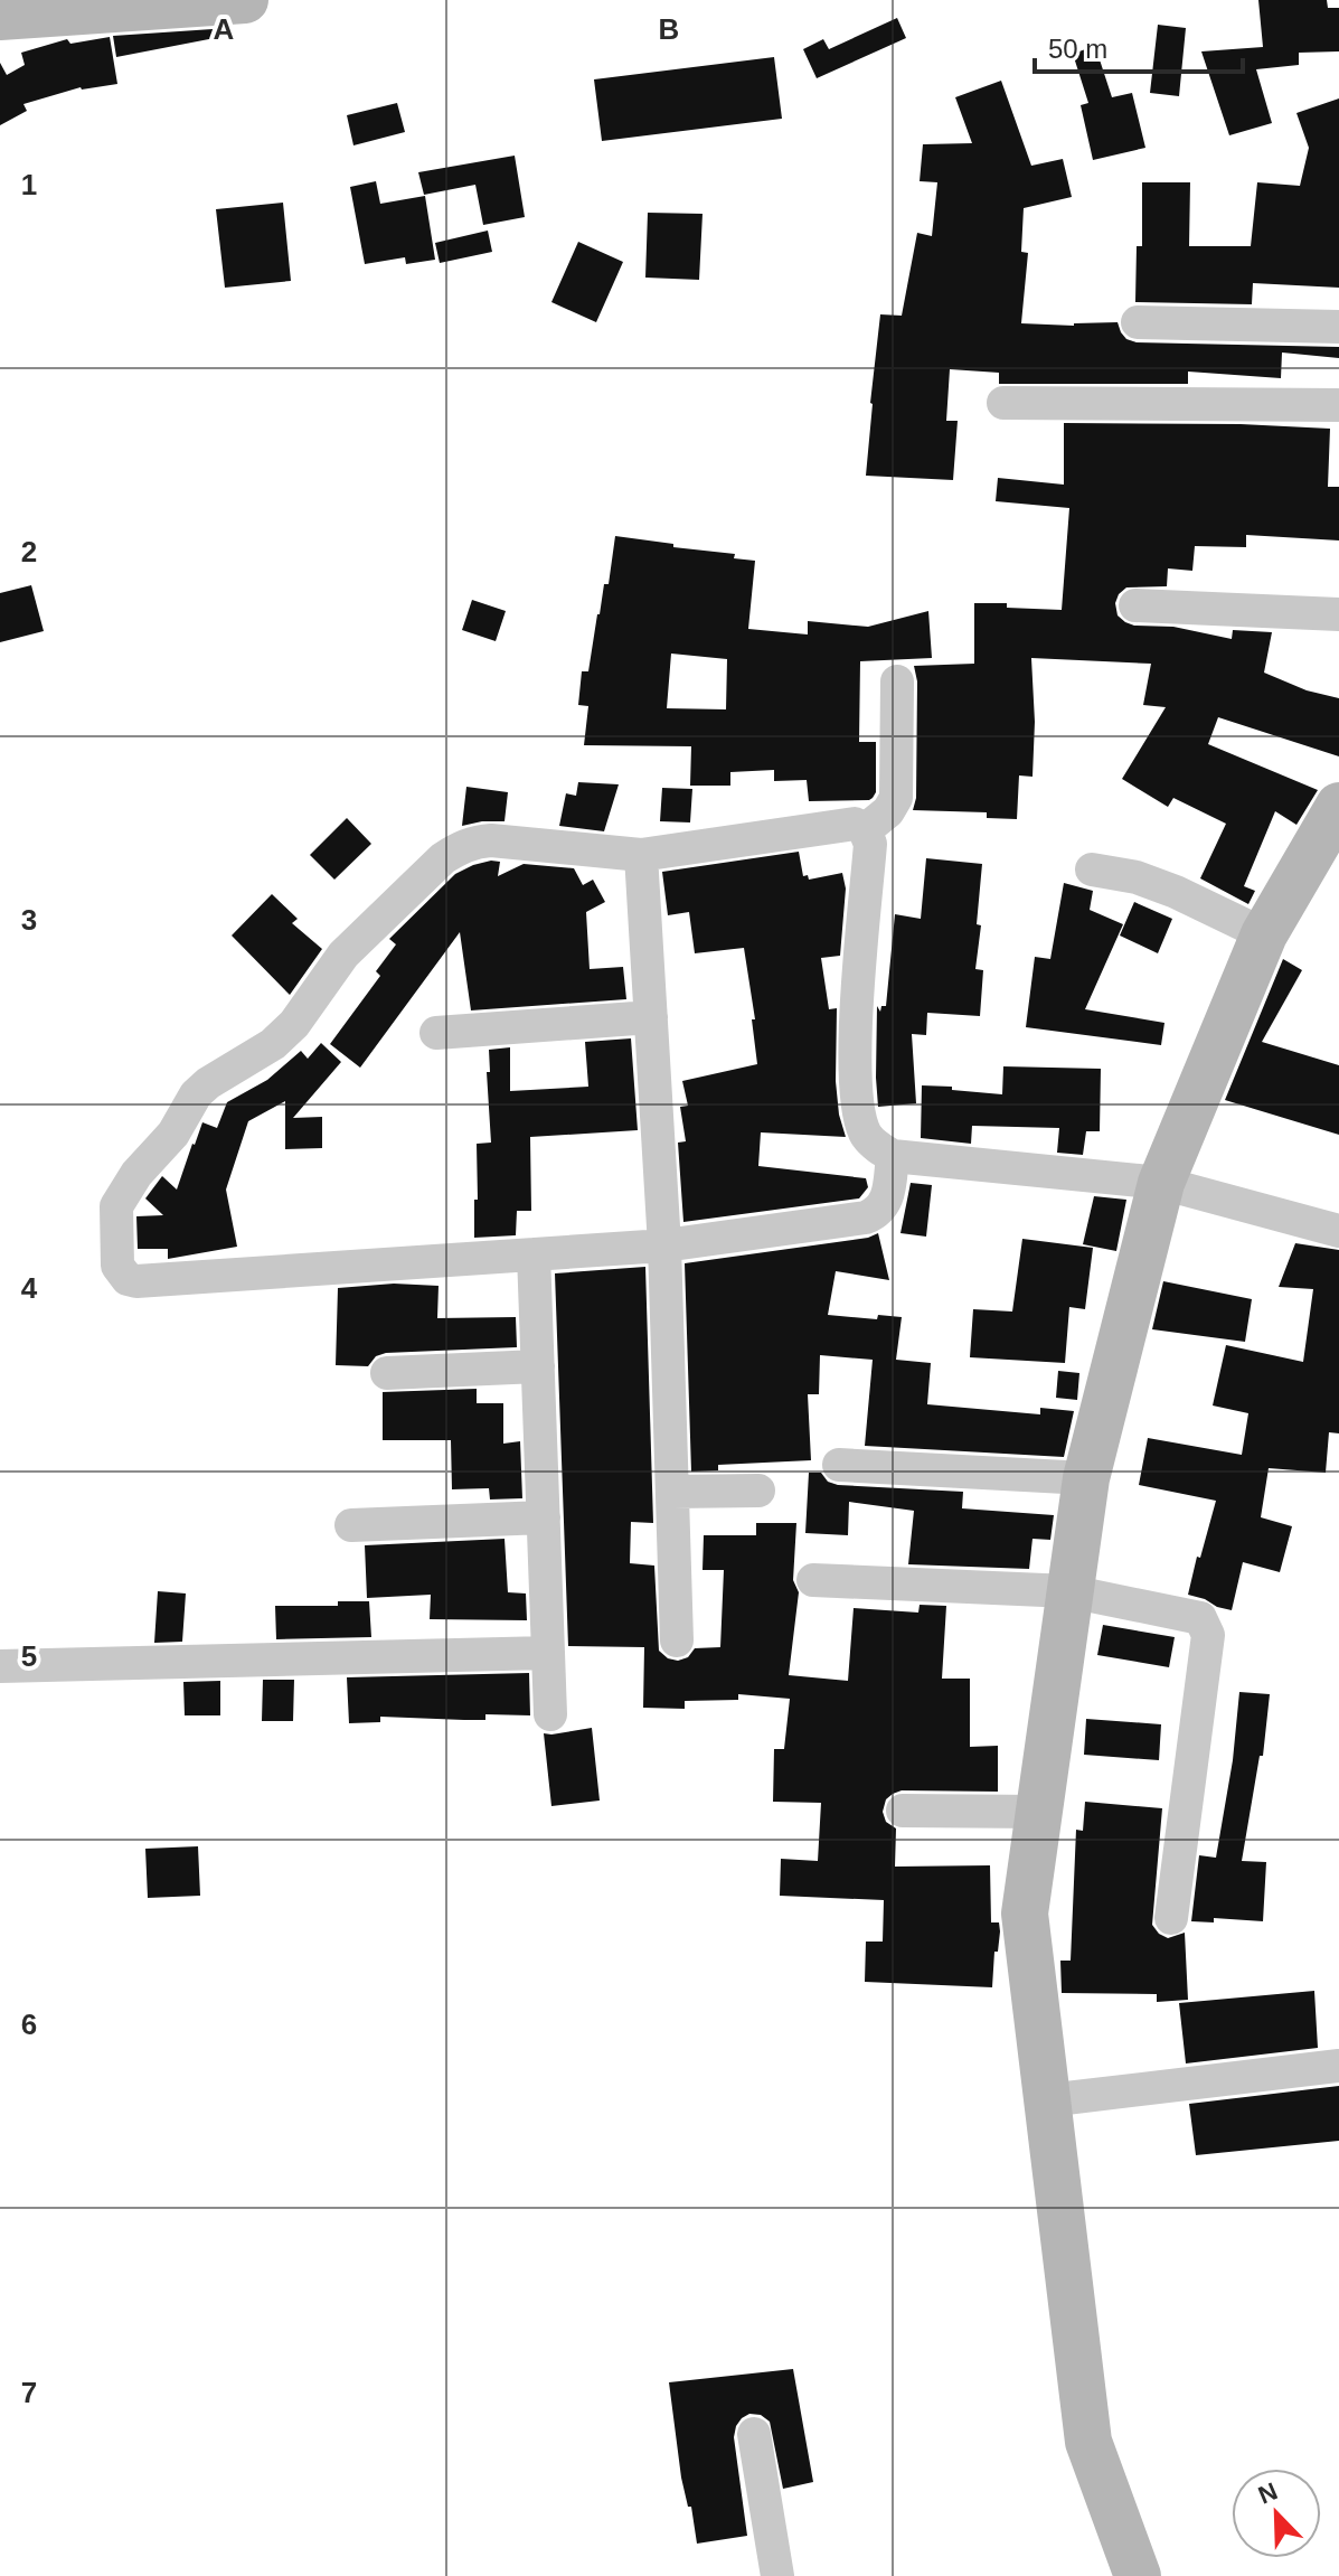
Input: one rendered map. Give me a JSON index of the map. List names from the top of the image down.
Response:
{
  "scale_bar": "50 m",
  "north": "top left",
  "grid": {
    "columns": ["A", "B"],
    "rows": [
      "1",
      "2",
      "3",
      "4",
      "5",
      "6",
      "7"
    ]
  }
}
